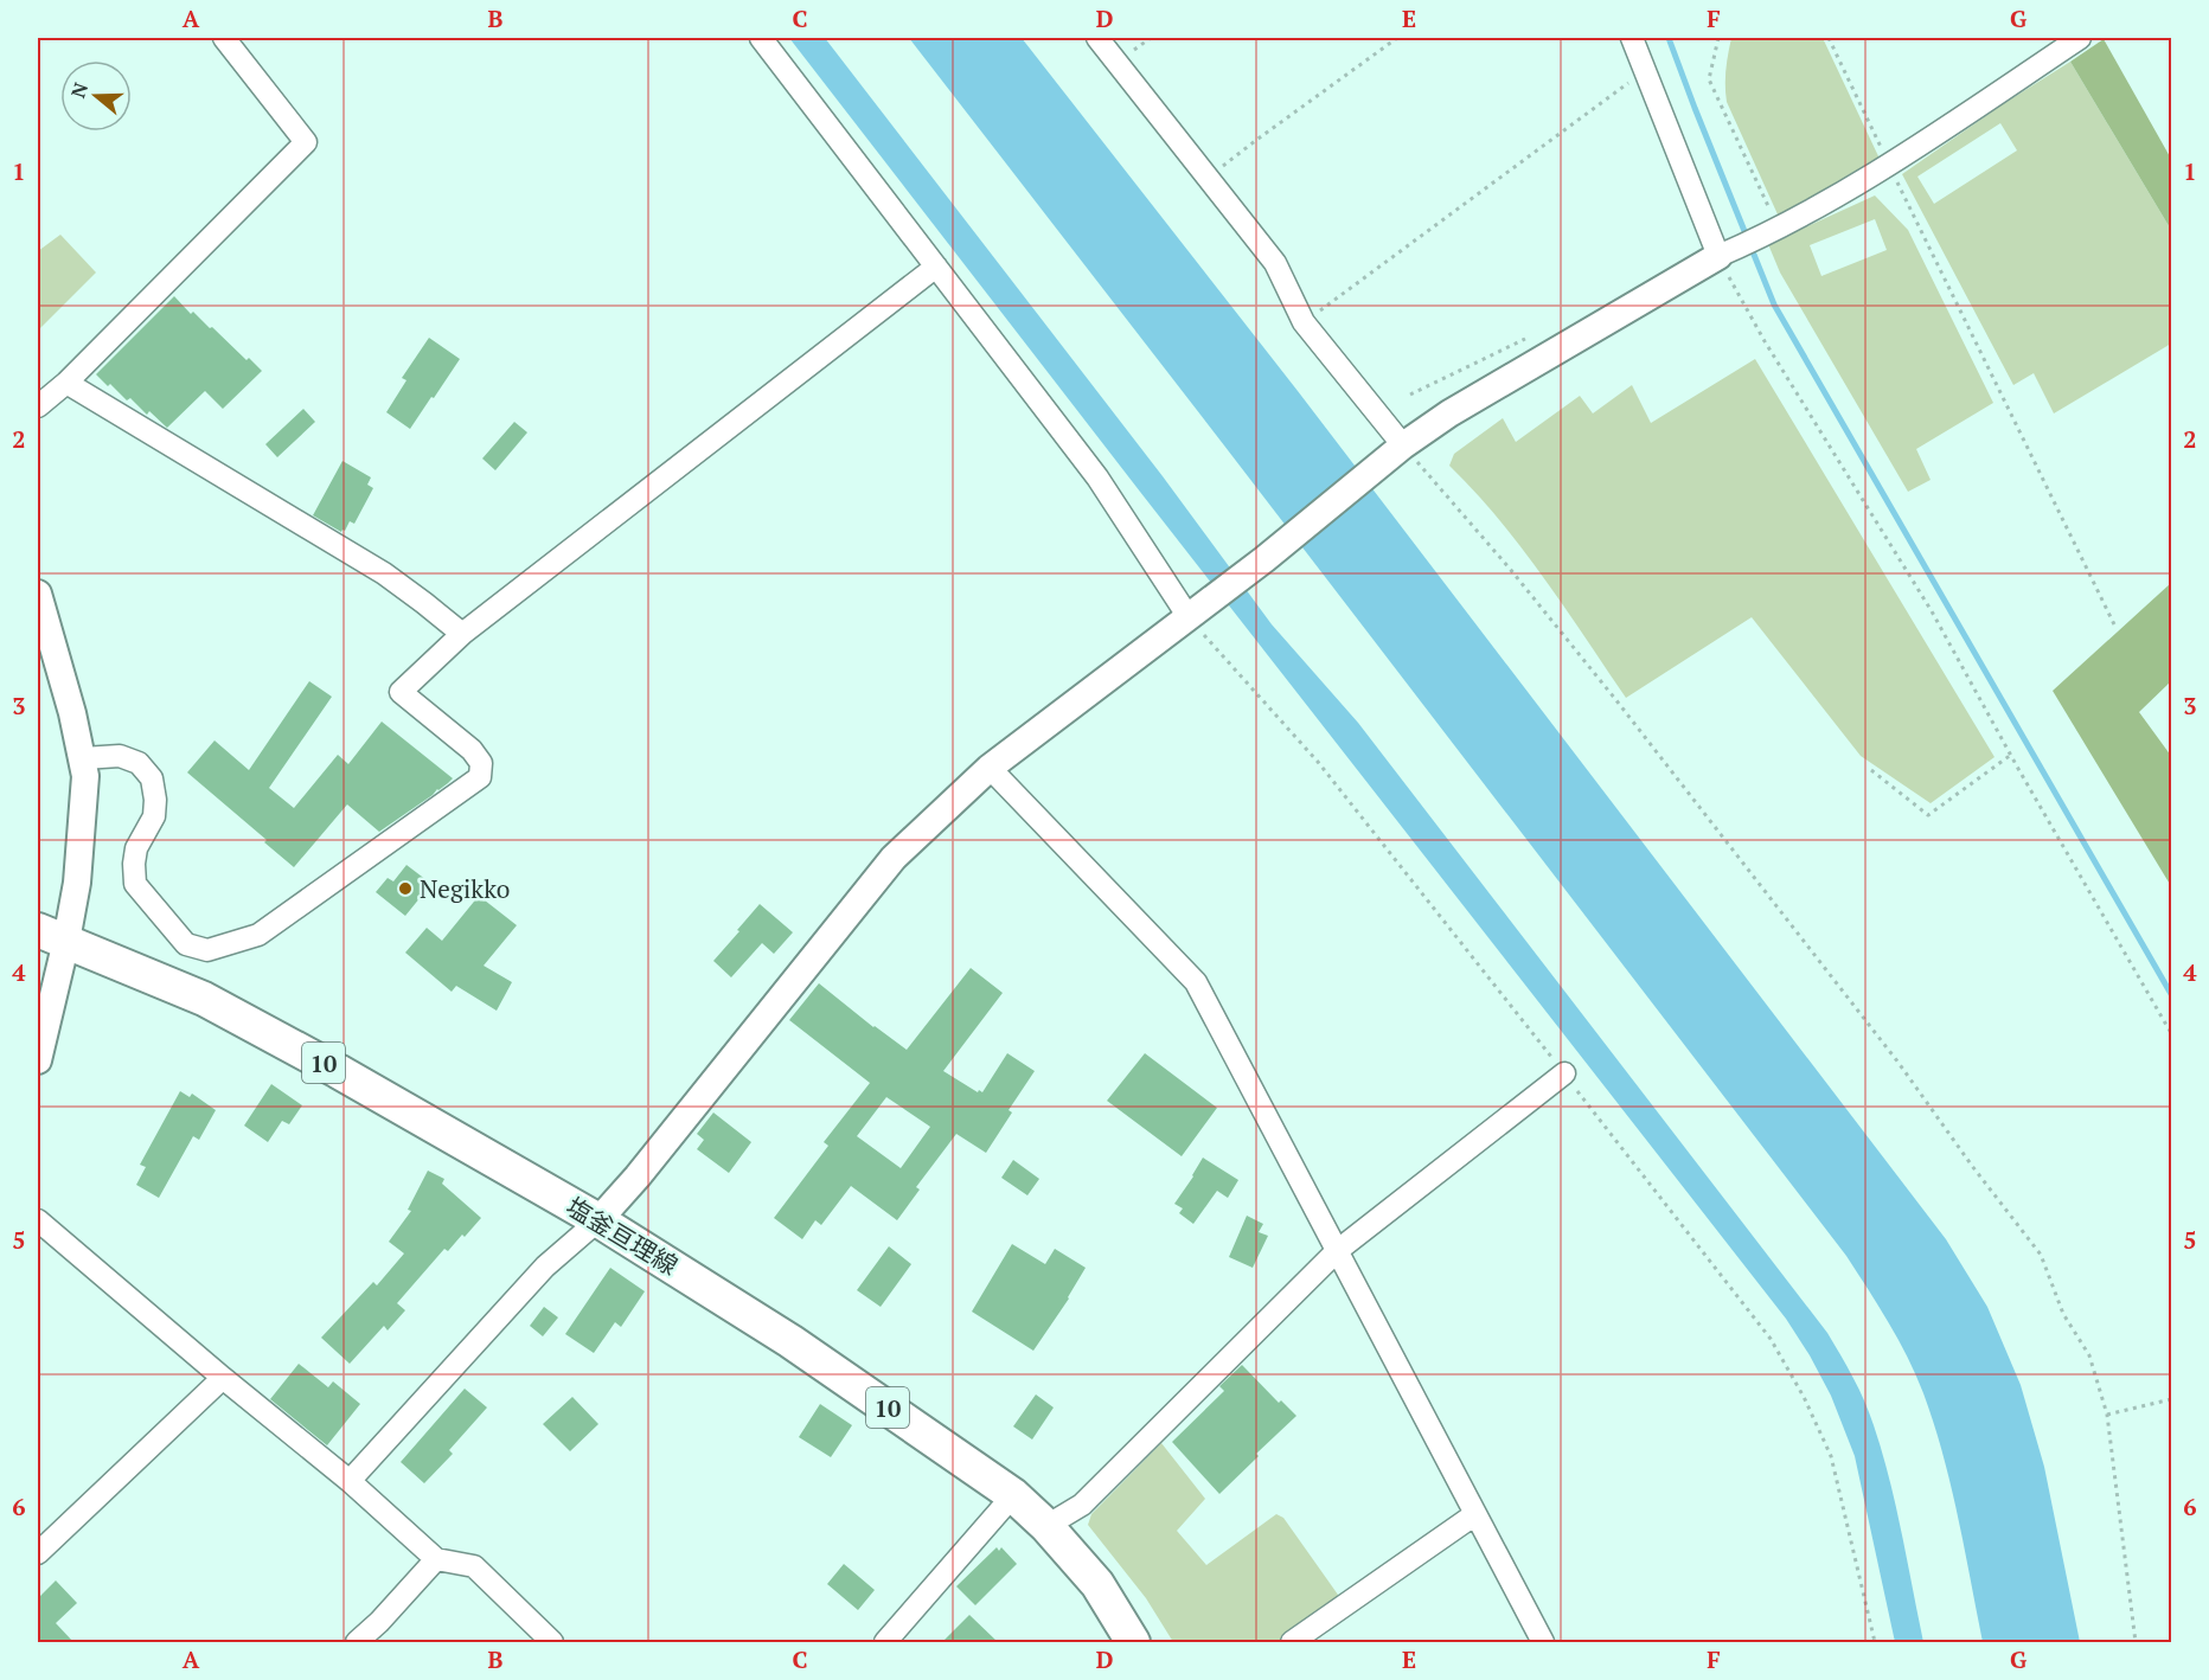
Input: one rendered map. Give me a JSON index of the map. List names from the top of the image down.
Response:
{
  "streets": {
    "main road": ["10", "塩釜亘理線"]
  },
  "places": ["Negikko"],
  "north": "left",
  "grid": {
    "columns": [
      "A",
      "B",
      "C",
      "D",
      "E",
      "F",
      "G"
    ],
    "rows": [
      "1",
      "2",
      "3",
      "4",
      "5",
      "6"
    ]
  }
}
